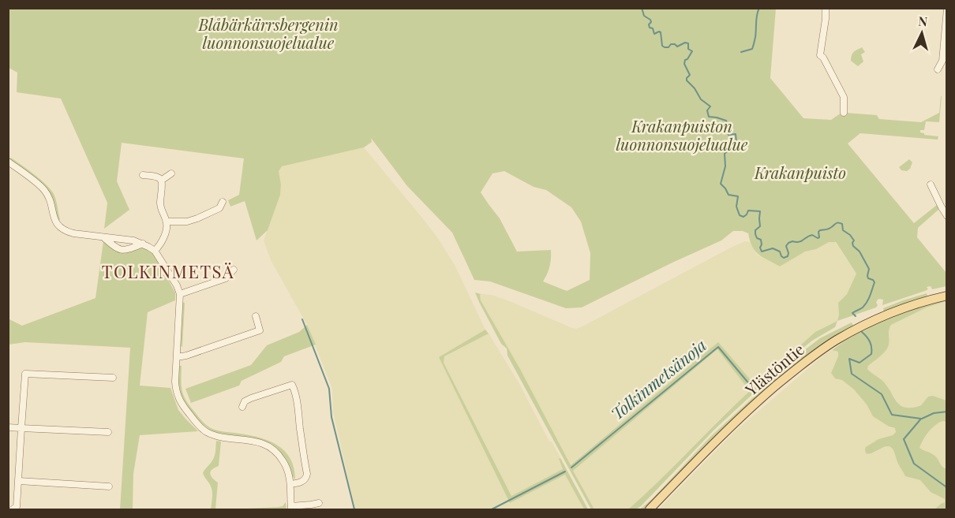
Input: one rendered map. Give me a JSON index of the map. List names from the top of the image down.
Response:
{
  "streets": {
    "main road": ["Ylästöntie"]
  },
  "districts": ["TOLKINMETSÄ"],
  "water": ["Tolkinmetsänoja"],
  "parks": ["Blåbärkärrsbergenin luonnonsuojelualue", "Krakanpuiston luonnonsuojelualue", "Krakanpuisto"],
  "north": "top"
}
